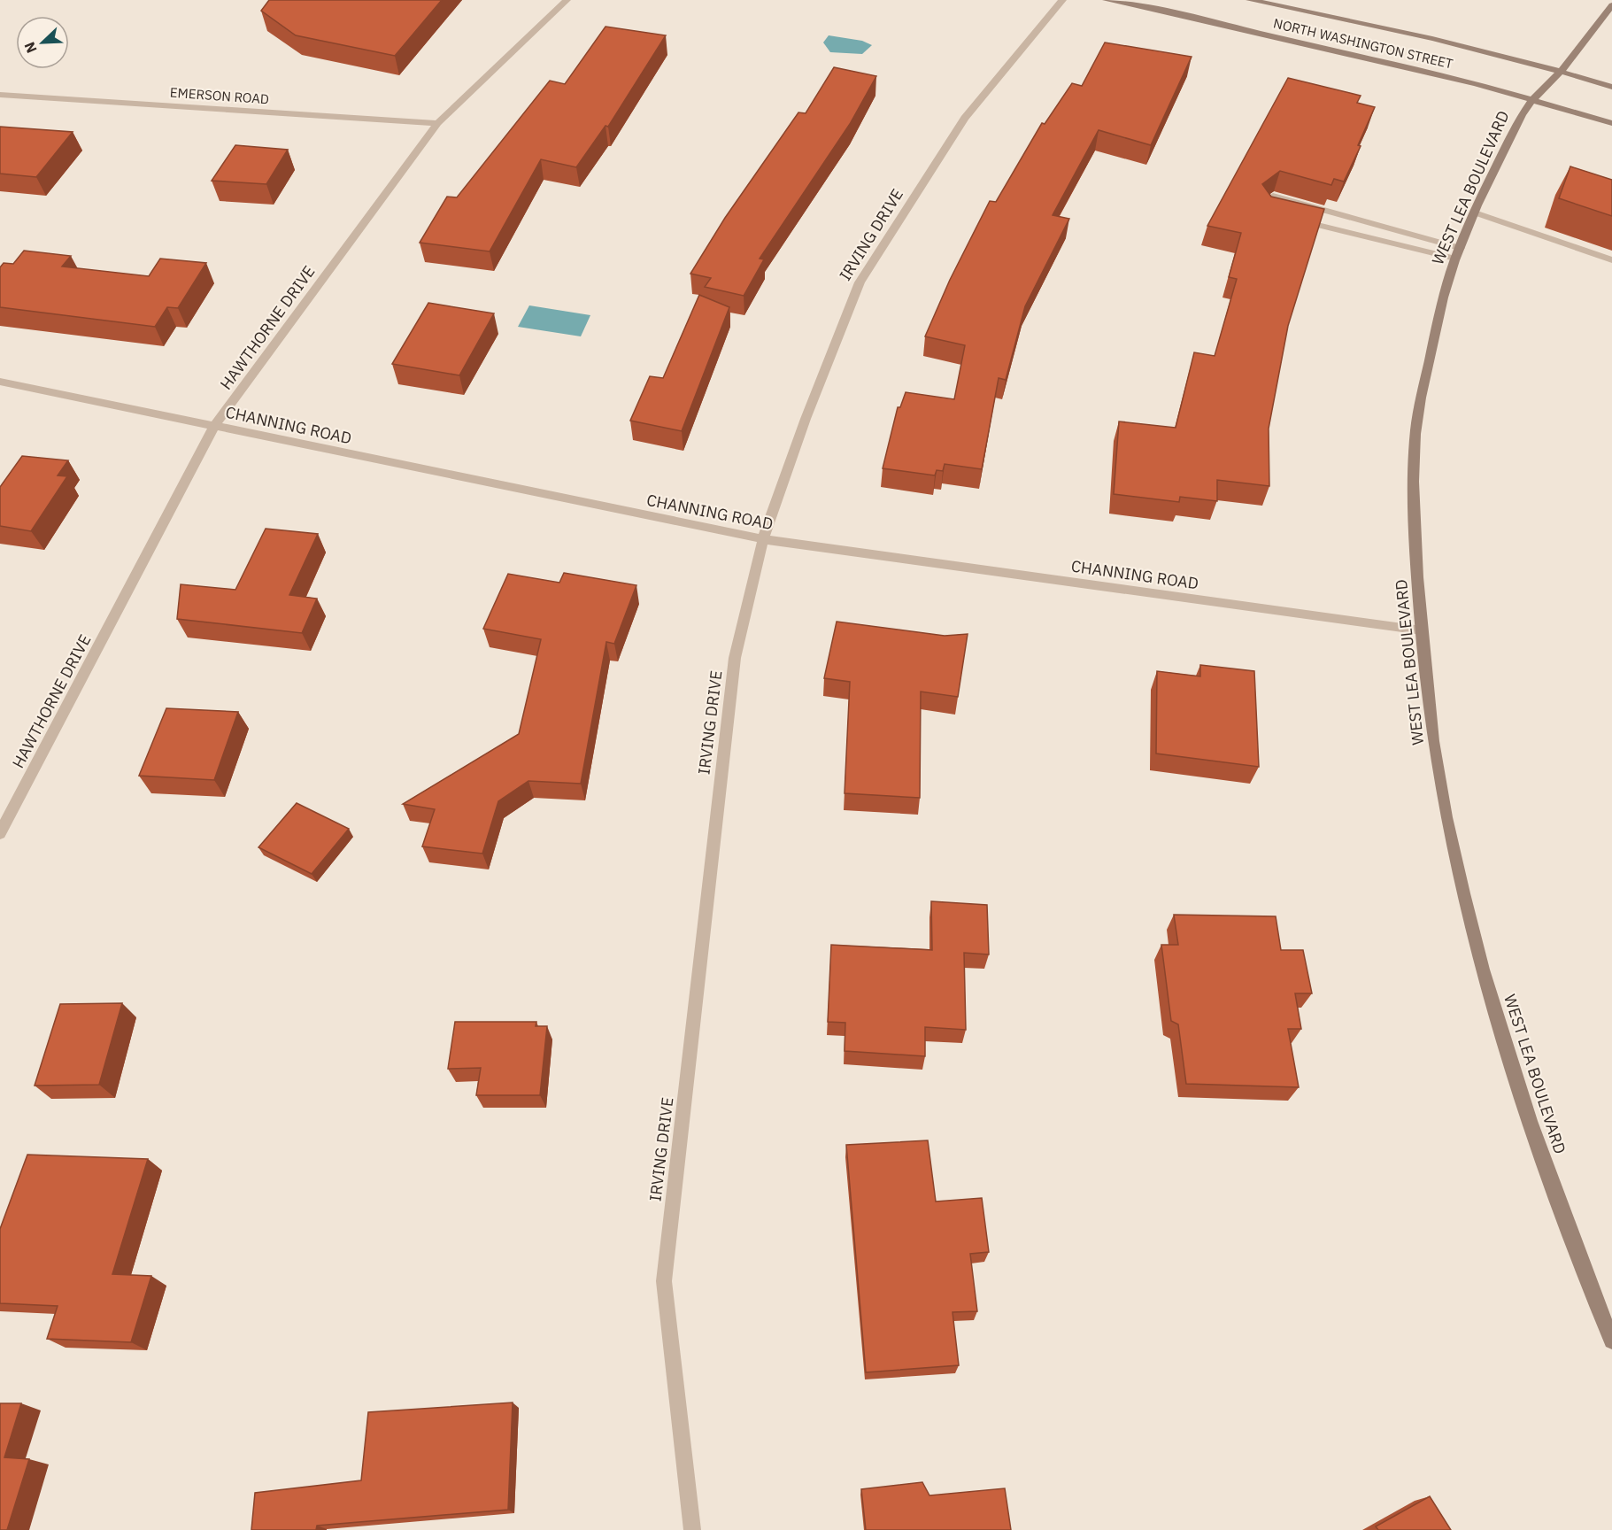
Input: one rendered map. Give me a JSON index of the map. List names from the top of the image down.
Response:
{
  "streets": {
    "street": [
      "NORTH WASHINGTON STREET",
      "EMERSON ROAD",
      "WEST LEA BOULEVARD",
      "IRVING DRIVE",
      "HAWTHORNE DRIVE",
      "CHANNING ROAD"
    ]
  },
  "crossings": [
    ["NORTH WASHINGTON STREET", "WEST LEA BOULEVARD"],
    ["EMERSON ROAD", "HAWTHORNE DRIVE"],
    ["WEST LEA BOULEVARD", "CHANNING ROAD"],
    ["IRVING DRIVE", "CHANNING ROAD"],
    ["HAWTHORNE DRIVE", "CHANNING ROAD"]
  ],
  "north": "bottom left"
}
